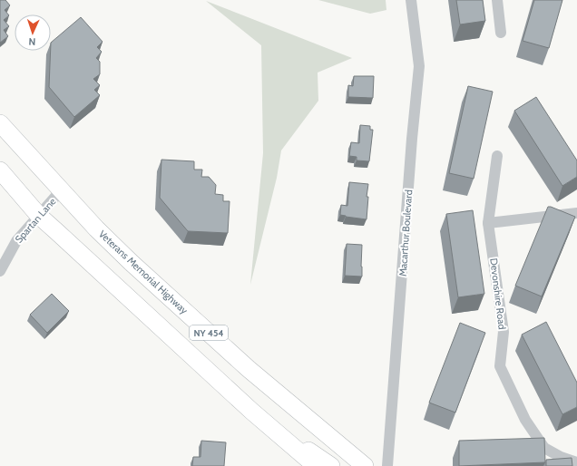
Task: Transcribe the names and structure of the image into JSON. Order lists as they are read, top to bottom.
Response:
{
  "streets": {
    "highway": ["Veterans Memorial Highway", "NY 454"],
    "street": ["Spartan Lane", "Macarthur Boulevard", "Devonshire Road"]
  },
  "crossings": [
    ["Spartan Lane", "Veterans Memorial Highway"],
    ["Spartan Lane", "NY 454"]
  ],
  "north": "bottom"
}
